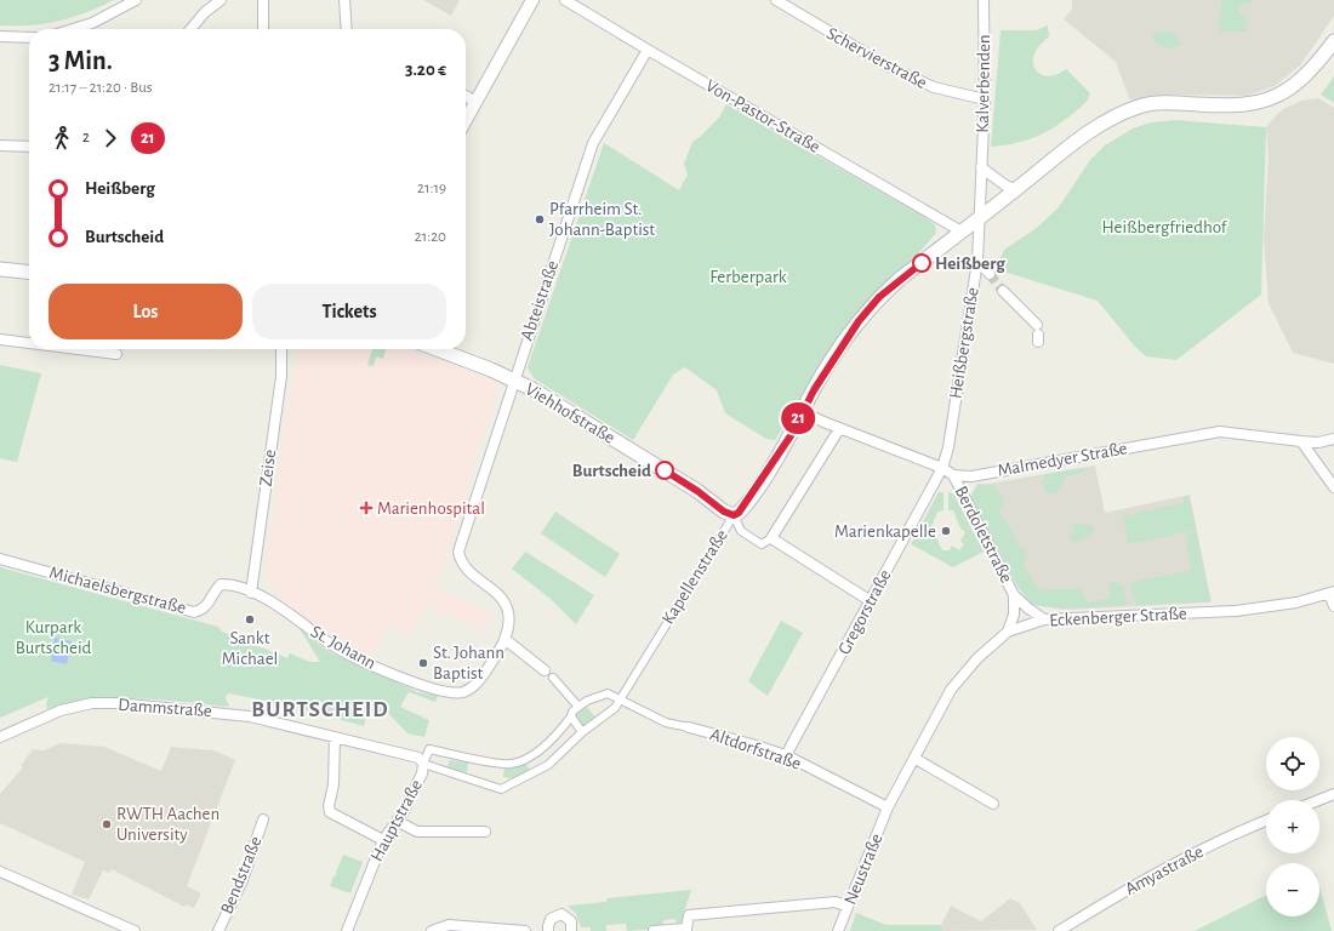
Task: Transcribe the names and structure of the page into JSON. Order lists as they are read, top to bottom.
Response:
{
  "streets": {
    "main road": ["Viehhofstraße", "Kapellenstraße"],
    "street": [
      "Schervierstraße",
      "Kalverbenden",
      "Von-Pastor-Straße",
      "Abteistraße",
      "Heißbergstraße",
      "Malmedyer Straße",
      "Zeise",
      "Berdoletstraße",
      "Michaelsbergstraße",
      "Gregorstraße",
      "Eckenberger Straße",
      "St. Johann",
      "Dammstraße",
      "Altdorfstraße",
      "Hauptstraße",
      "Neustraße",
      "Amyastraße",
      "Bendstraße"
    ]
  },
  "crossings": [
    ["Schervierstraße", "Kalverbenden"],
    ["Kalverbenden", "Heißbergstraße"],
    ["Kalverbenden", "Kapellenstraße"],
    ["Von-Pastor-Straße", "Abteistraße"],
    ["Von-Pastor-Straße", "Kapellenstraße"],
    ["Abteistraße", "Viehhofstraße"],
    ["Abteistraße", "St. Johann"],
    ["Heißbergstraße", "Kapellenstraße"],
    ["Heißbergstraße", "Gregorstraße"],
    ["Viehhofstraße", "Kapellenstraße"],
    ["Malmedyer Straße", "Berdoletstraße"],
    ["Zeise", "Michaelsbergstraße"],
    ["Zeise", "St. Johann"],
    ["Berdoletstraße", "Eckenberger Straße"],
    ["Kapellenstraße", "Dammstraße"],
    ["Kapellenstraße", "Altdorfstraße"],
    ["Kapellenstraße", "Hauptstraße"],
    ["Michaelsbergstraße", "St. Johann"],
    ["Gregorstraße", "Altdorfstraße"],
    ["Eckenberger Straße", "Altdorfstraße"],
    ["Eckenberger Straße", "Neustraße"],
    ["Dammstraße", "Hauptstraße"],
    ["Altdorfstraße", "Neustraße"]
  ],
  "districts": ["BURTSCHEID"],
  "parks": ["Heißbergfriedhof", "Ferberpark", "Kurpark Burtscheid"],
  "places": {
    "other": [
      "Pfarrheim St. Johann-Baptist",
      "Heißberg",
      "Burtscheid",
      "Marienkapelle",
      "Sankt Michael",
      "St. Johann Baptist",
      "RWTH Aachen University"
    ],
    "health": ["Marienhospital"]
  },
  "lines": ["bus line 21"],
  "page": {
    "on_map": "21",
    "heading": ["3 Min.", "21:17 – 21:20 · Bus", "3.20 €"],
    "legs": ["2", "21"],
    "list": [
      {
        "name": "Heißberg",
        "value": "21:19"
      },
      {
        "name": "Burtscheid",
        "value": "21:20"
      }
    ],
    "buttons": ["Los", "Tickets"],
    "map_buttons": ["+", "−"]
  }
}
